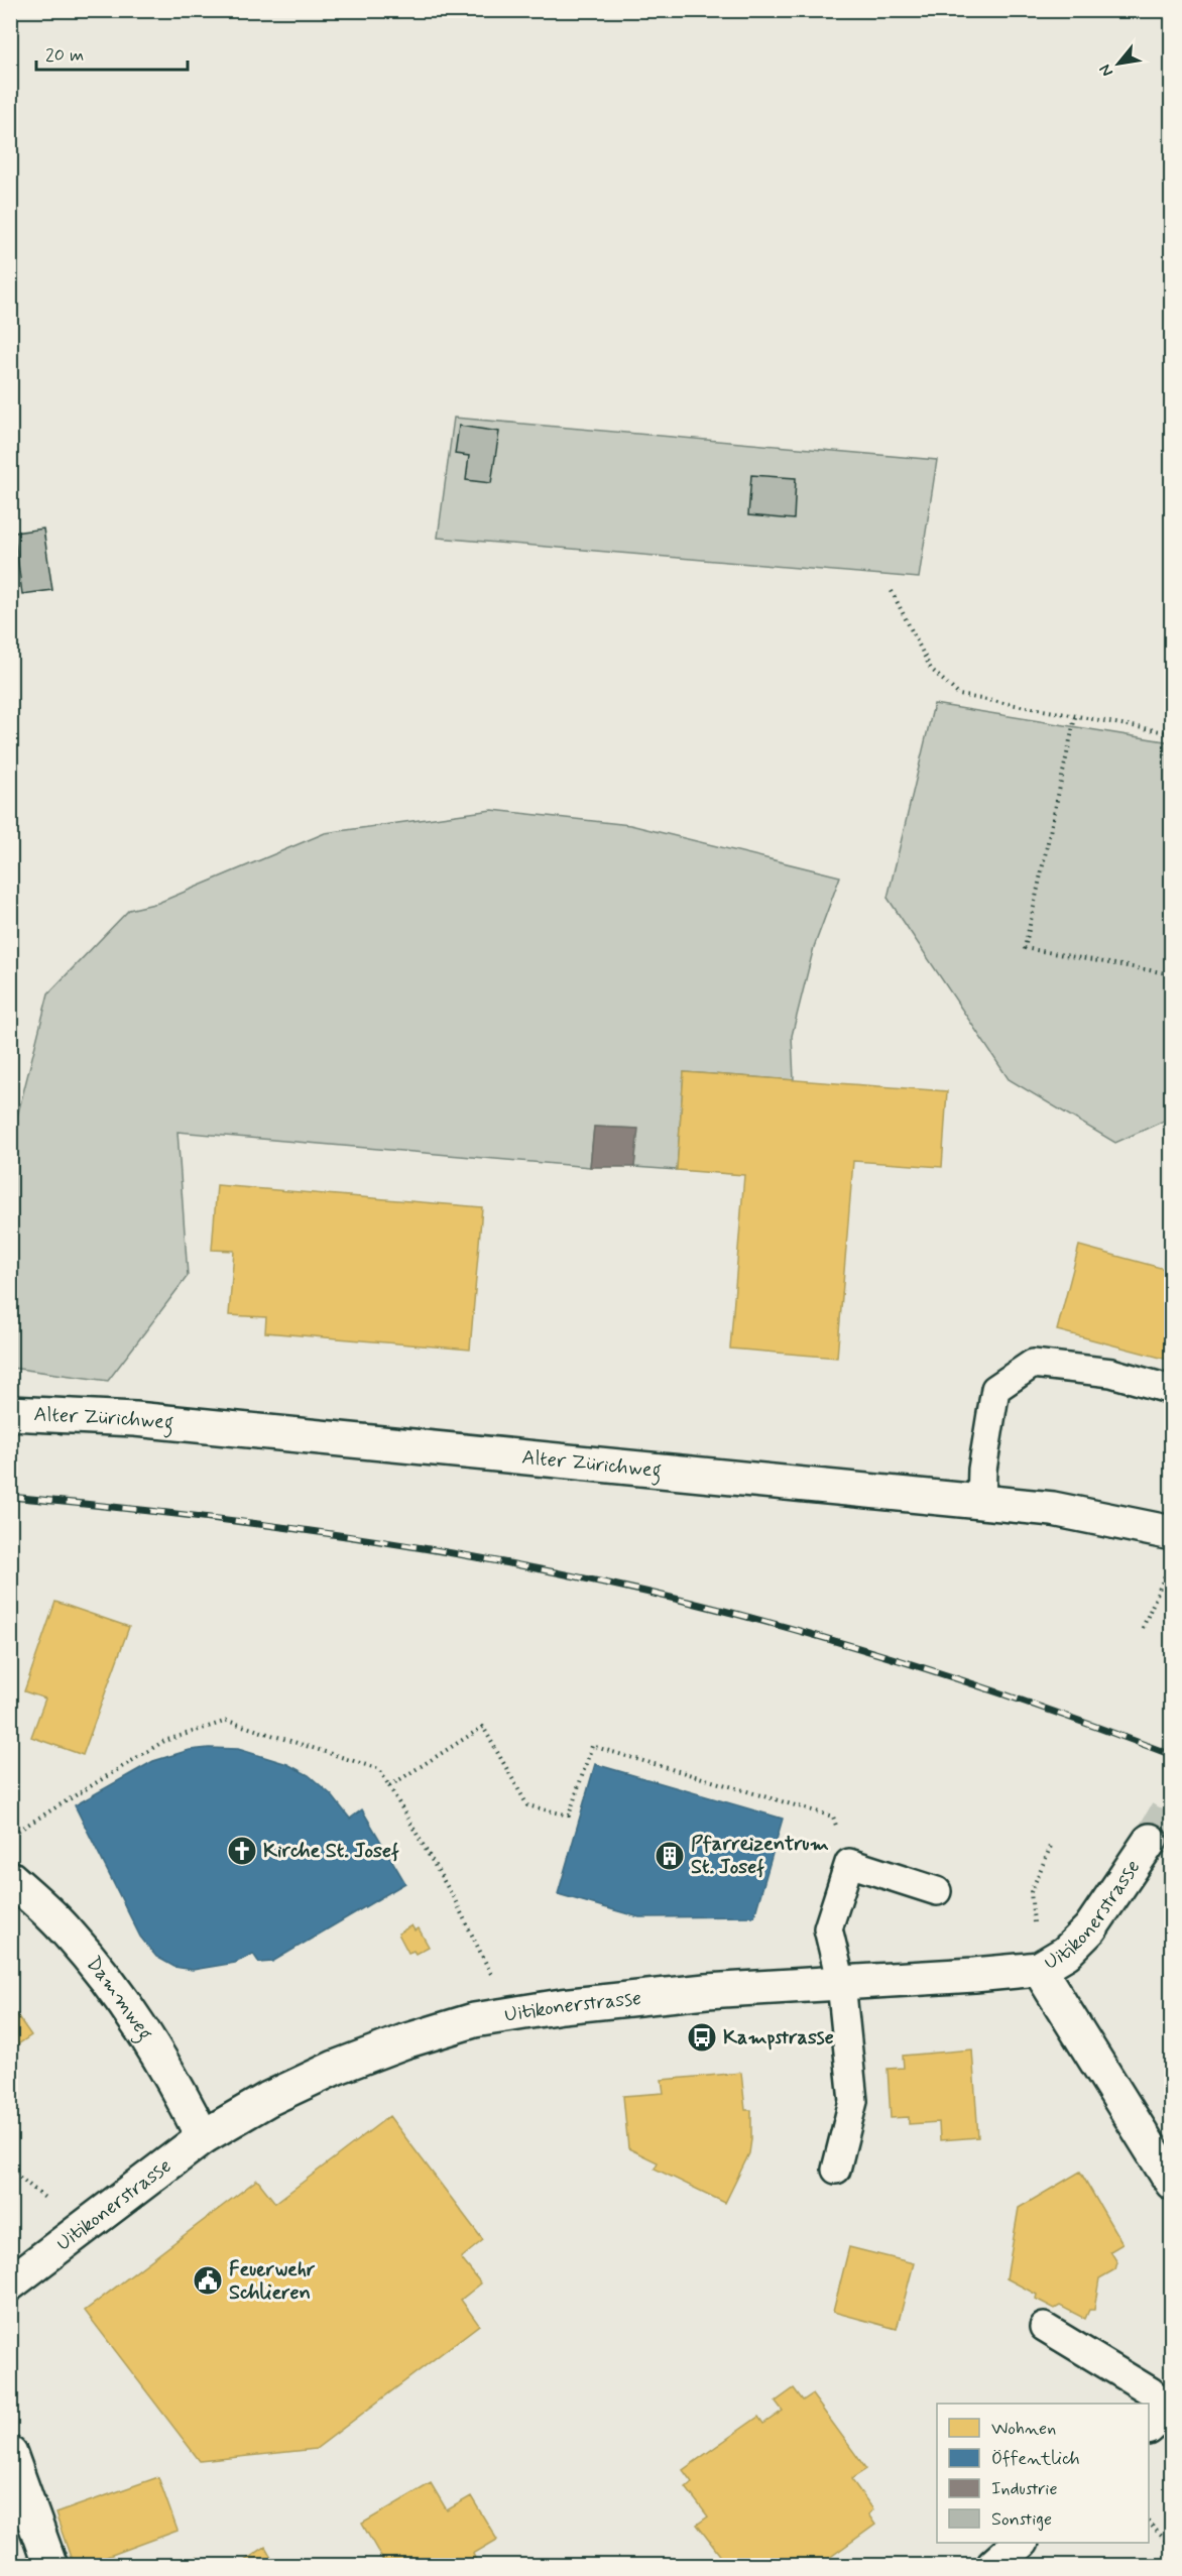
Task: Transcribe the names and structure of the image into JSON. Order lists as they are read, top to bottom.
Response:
{
  "streets": {
    "street": ["Alter Zürichweg", "Uitikonerstrasse", "Dammweg"]
  },
  "crossings": [
    ["Uitikonerstrasse", "Dammweg"]
  ],
  "places": {
    "church": ["Kirche St. Josef"],
    "building": ["Pfarreizentrum St. Josef"],
    "bus stop": ["Kampstrasse"],
    "public building": ["Feuerwehr Schlieren"]
  },
  "legend": [
    "Wohnen",
    "Öffentlich",
    "Industrie",
    "Sonstige"
  ],
  "scale_bar": "20 m",
  "north": "bottom left"
}
